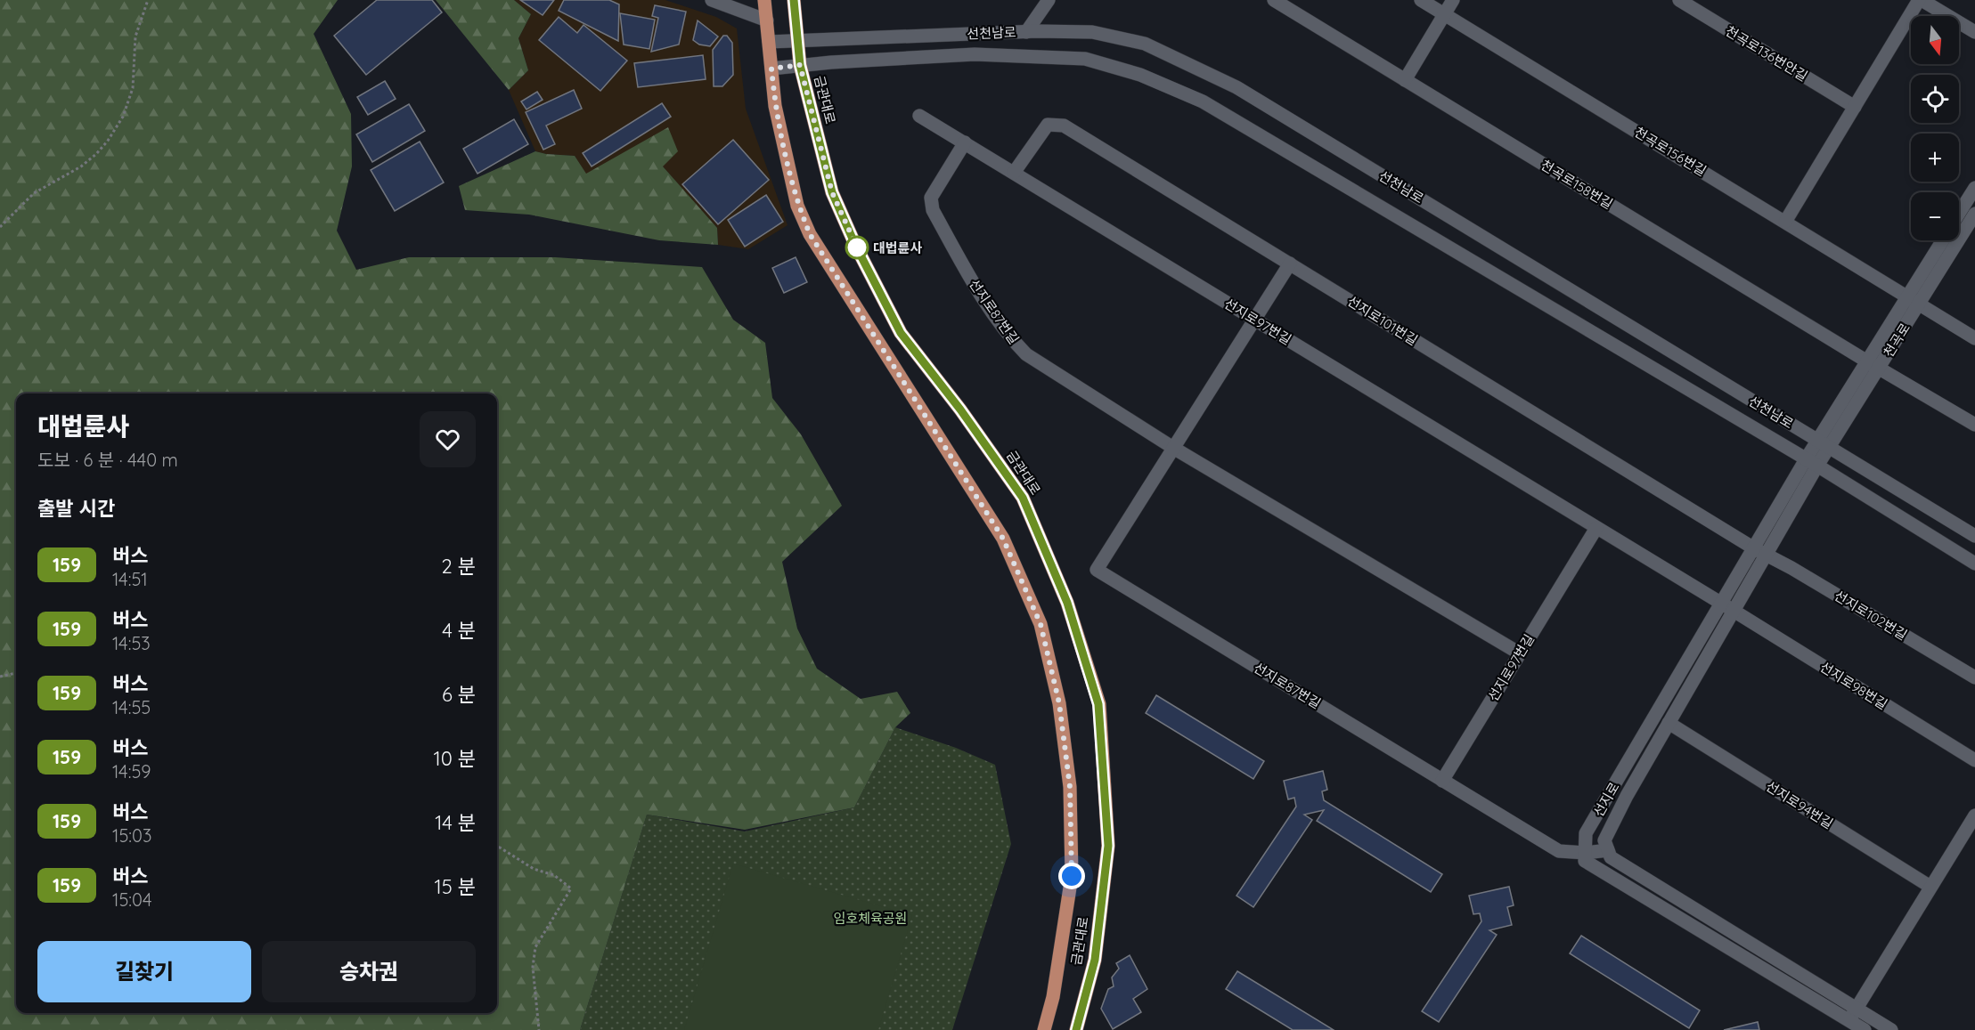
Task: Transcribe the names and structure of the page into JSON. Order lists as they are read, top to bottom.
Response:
{
  "streets": {
    "main road": ["금관대로"],
    "street": [
      "선천남로",
      "천곡로136번안길",
      "천곡로156번길",
      "천곡로158번길",
      "선지로87번길",
      "선지로101번길",
      "선지로97번길",
      "천곡로",
      "선지로102번길",
      "선지로98번길",
      "선지로",
      "선지로94번길"
    ]
  },
  "crossings": [
    ["선천남로", "금관대로"],
    ["선천남로", "천곡로"],
    ["선천남로", "선지로"],
    ["천곡로156번길", "천곡로"],
    ["천곡로158번길", "천곡로"],
    ["선지로87번길", "선지로101번길"],
    ["선지로87번길", "선지로97번길"],
    ["선지로87번길", "선지로"],
    ["선지로101번길", "선지로97번길"],
    ["선지로101번길", "선지로102번길"],
    ["선지로101번길", "선지로"],
    ["선지로97번길", "선지로98번길"],
    ["선지로97번길", "선지로"],
    ["천곡로", "선지로"],
    ["선지로102번길", "선지로"],
    ["선지로98번길", "선지로"],
    ["선지로", "선지로94번길"]
  ],
  "parks": ["임호체육공원"],
  "places": ["대법륜사"],
  "lines": ["bus line 159"],
  "north": "bottom",
  "page": {
    "map_buttons": ["+", "−"],
    "heading": [
      ["대법륜사", "도보 · 6 분 · 440 m"],
      "출발 시간"
    ],
    "list": [
      {
        "mark": "159",
        "name": "버스",
        "note": "14:51",
        "value": "2 분"
      },
      {
        "mark": "159",
        "name": "버스",
        "note": "14:53",
        "value": "4 분"
      },
      {
        "mark": "159",
        "name": "버스",
        "note": "14:55",
        "value": "6 분"
      },
      {
        "mark": "159",
        "name": "버스",
        "note": "14:59",
        "value": "10 분"
      },
      {
        "mark": "159",
        "name": "버스",
        "note": "15:03",
        "value": "14 분"
      },
      {
        "mark": "159",
        "name": "버스",
        "note": "15:04",
        "value": "15 분"
      }
    ],
    "buttons": ["길찾기", "승차권"]
  }
}
